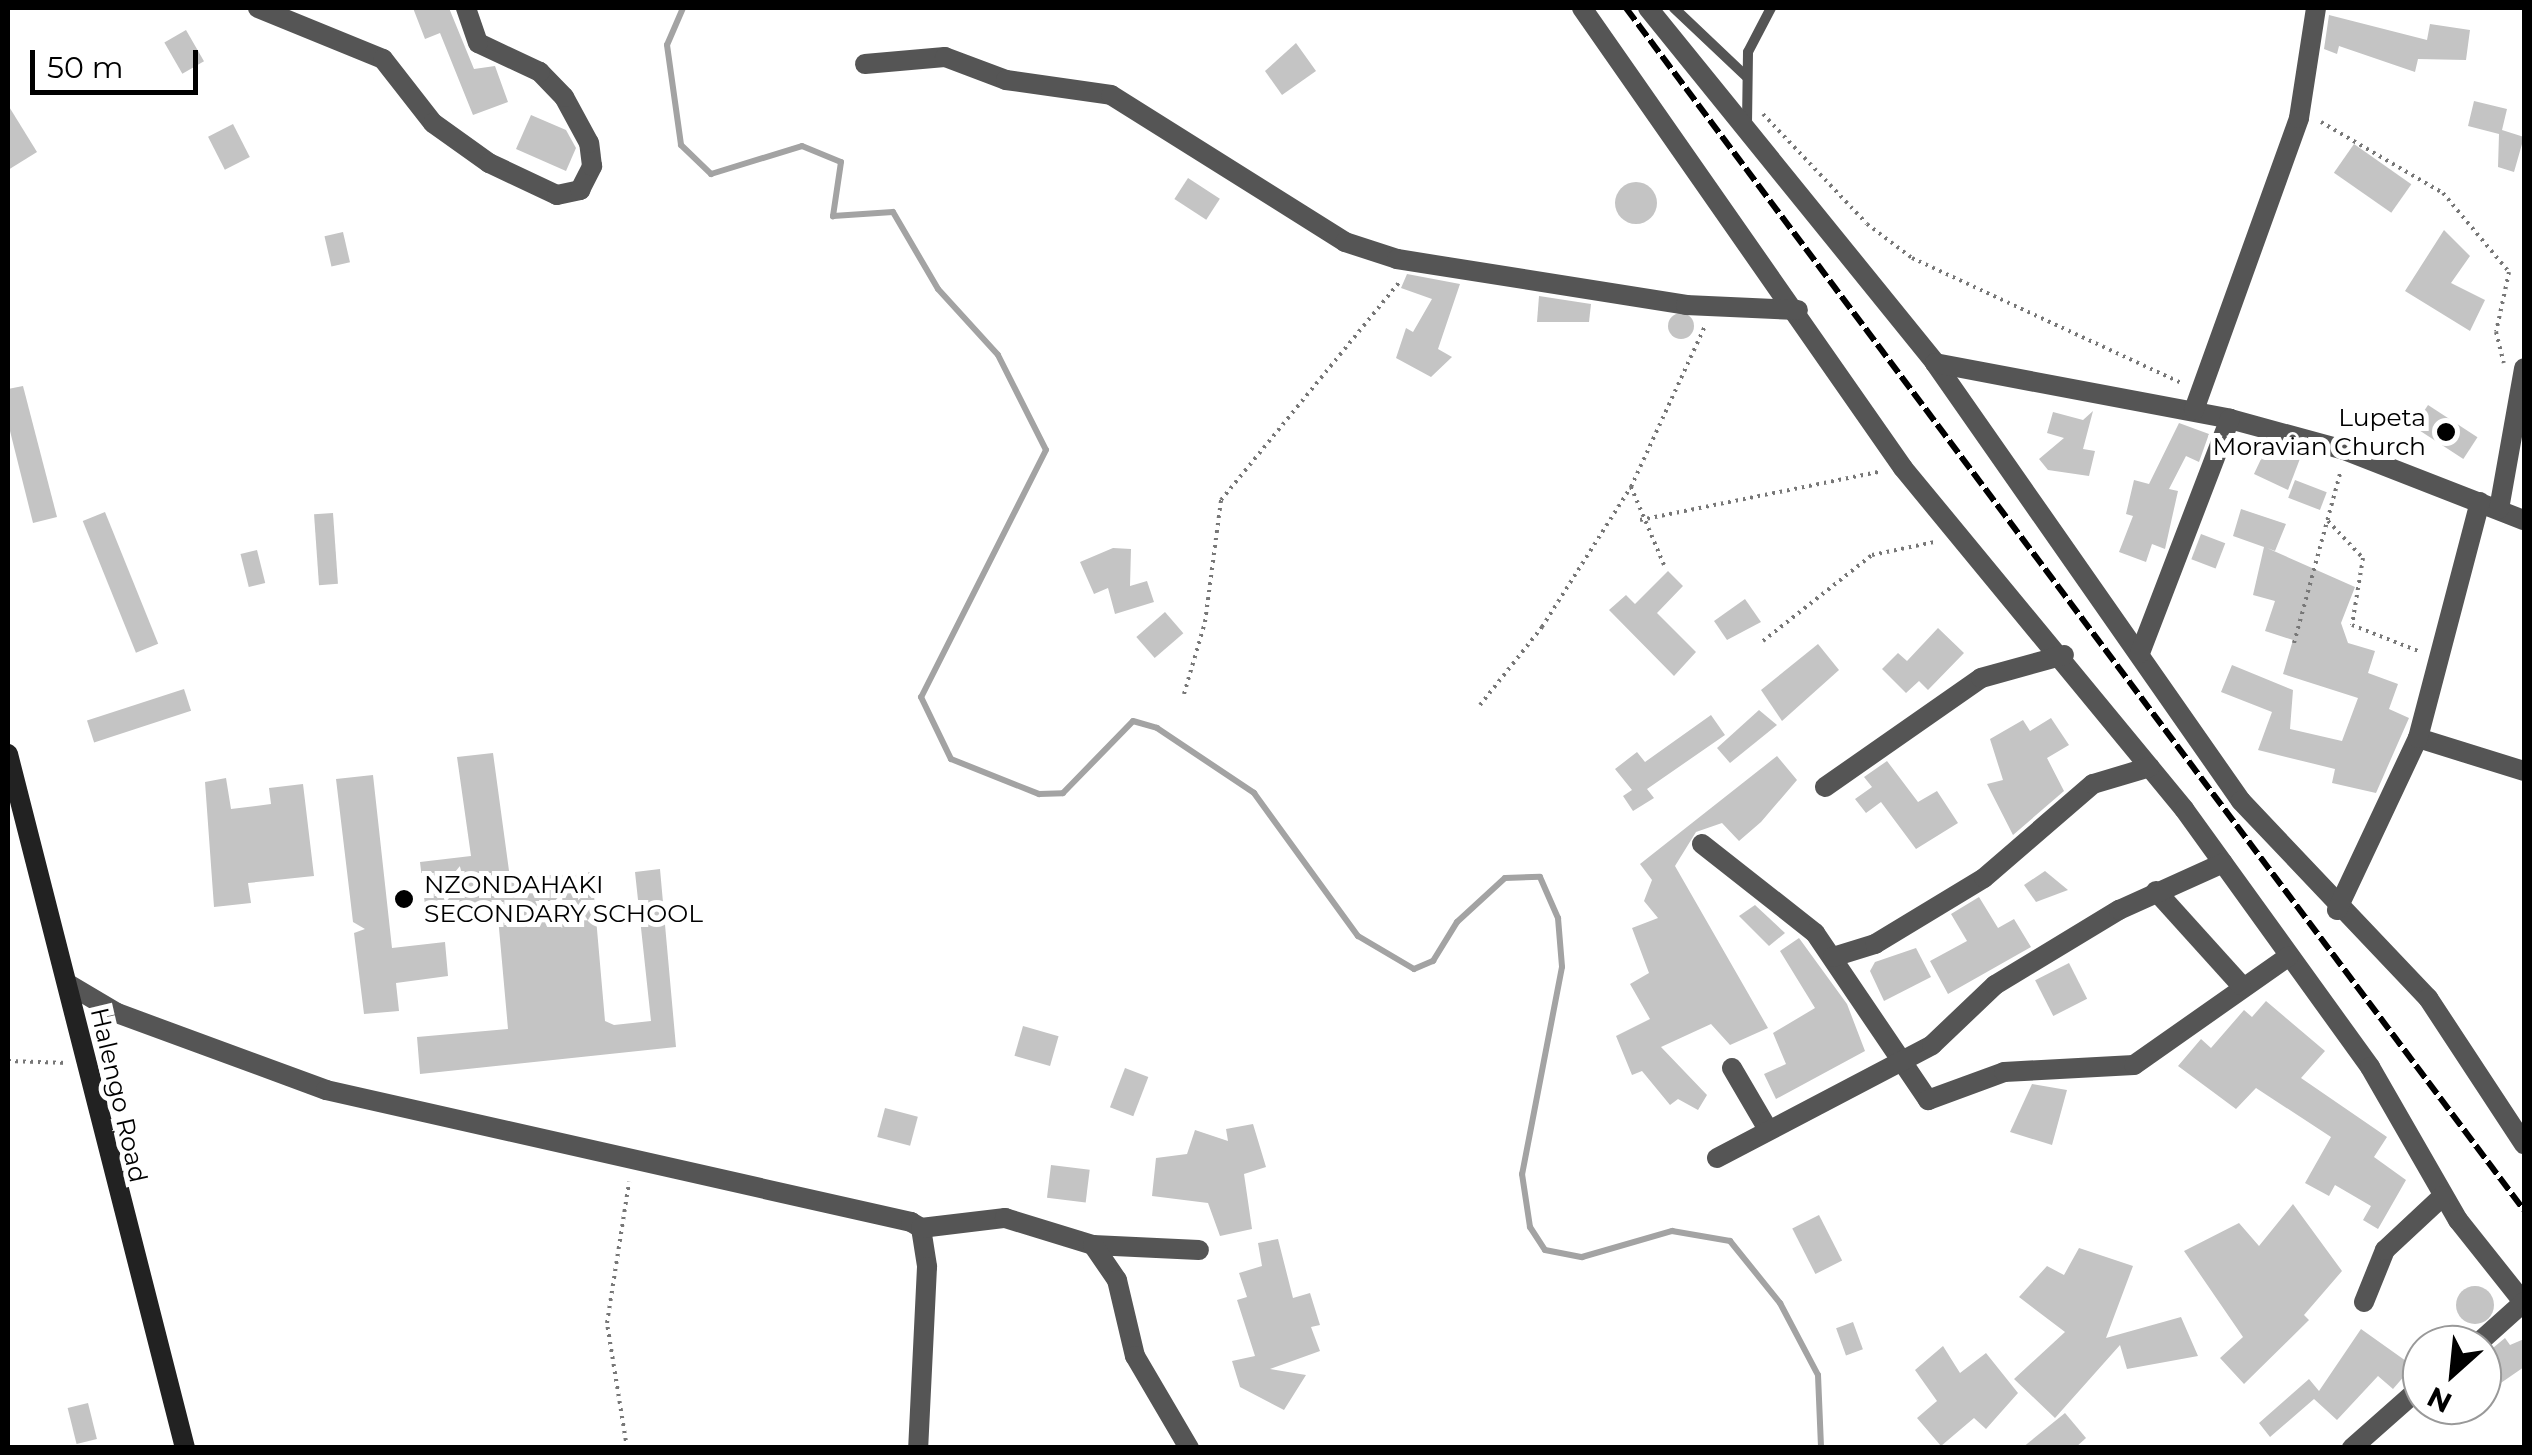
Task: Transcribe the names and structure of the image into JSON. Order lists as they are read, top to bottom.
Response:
{
  "streets": {
    "street": ["Halengo Road"]
  },
  "places": ["Lupeta Moravian Church", "NZONDAHAKI SECONDARY SCHOOL"],
  "scale_bar": "50 m",
  "north": "bottom left"
}
